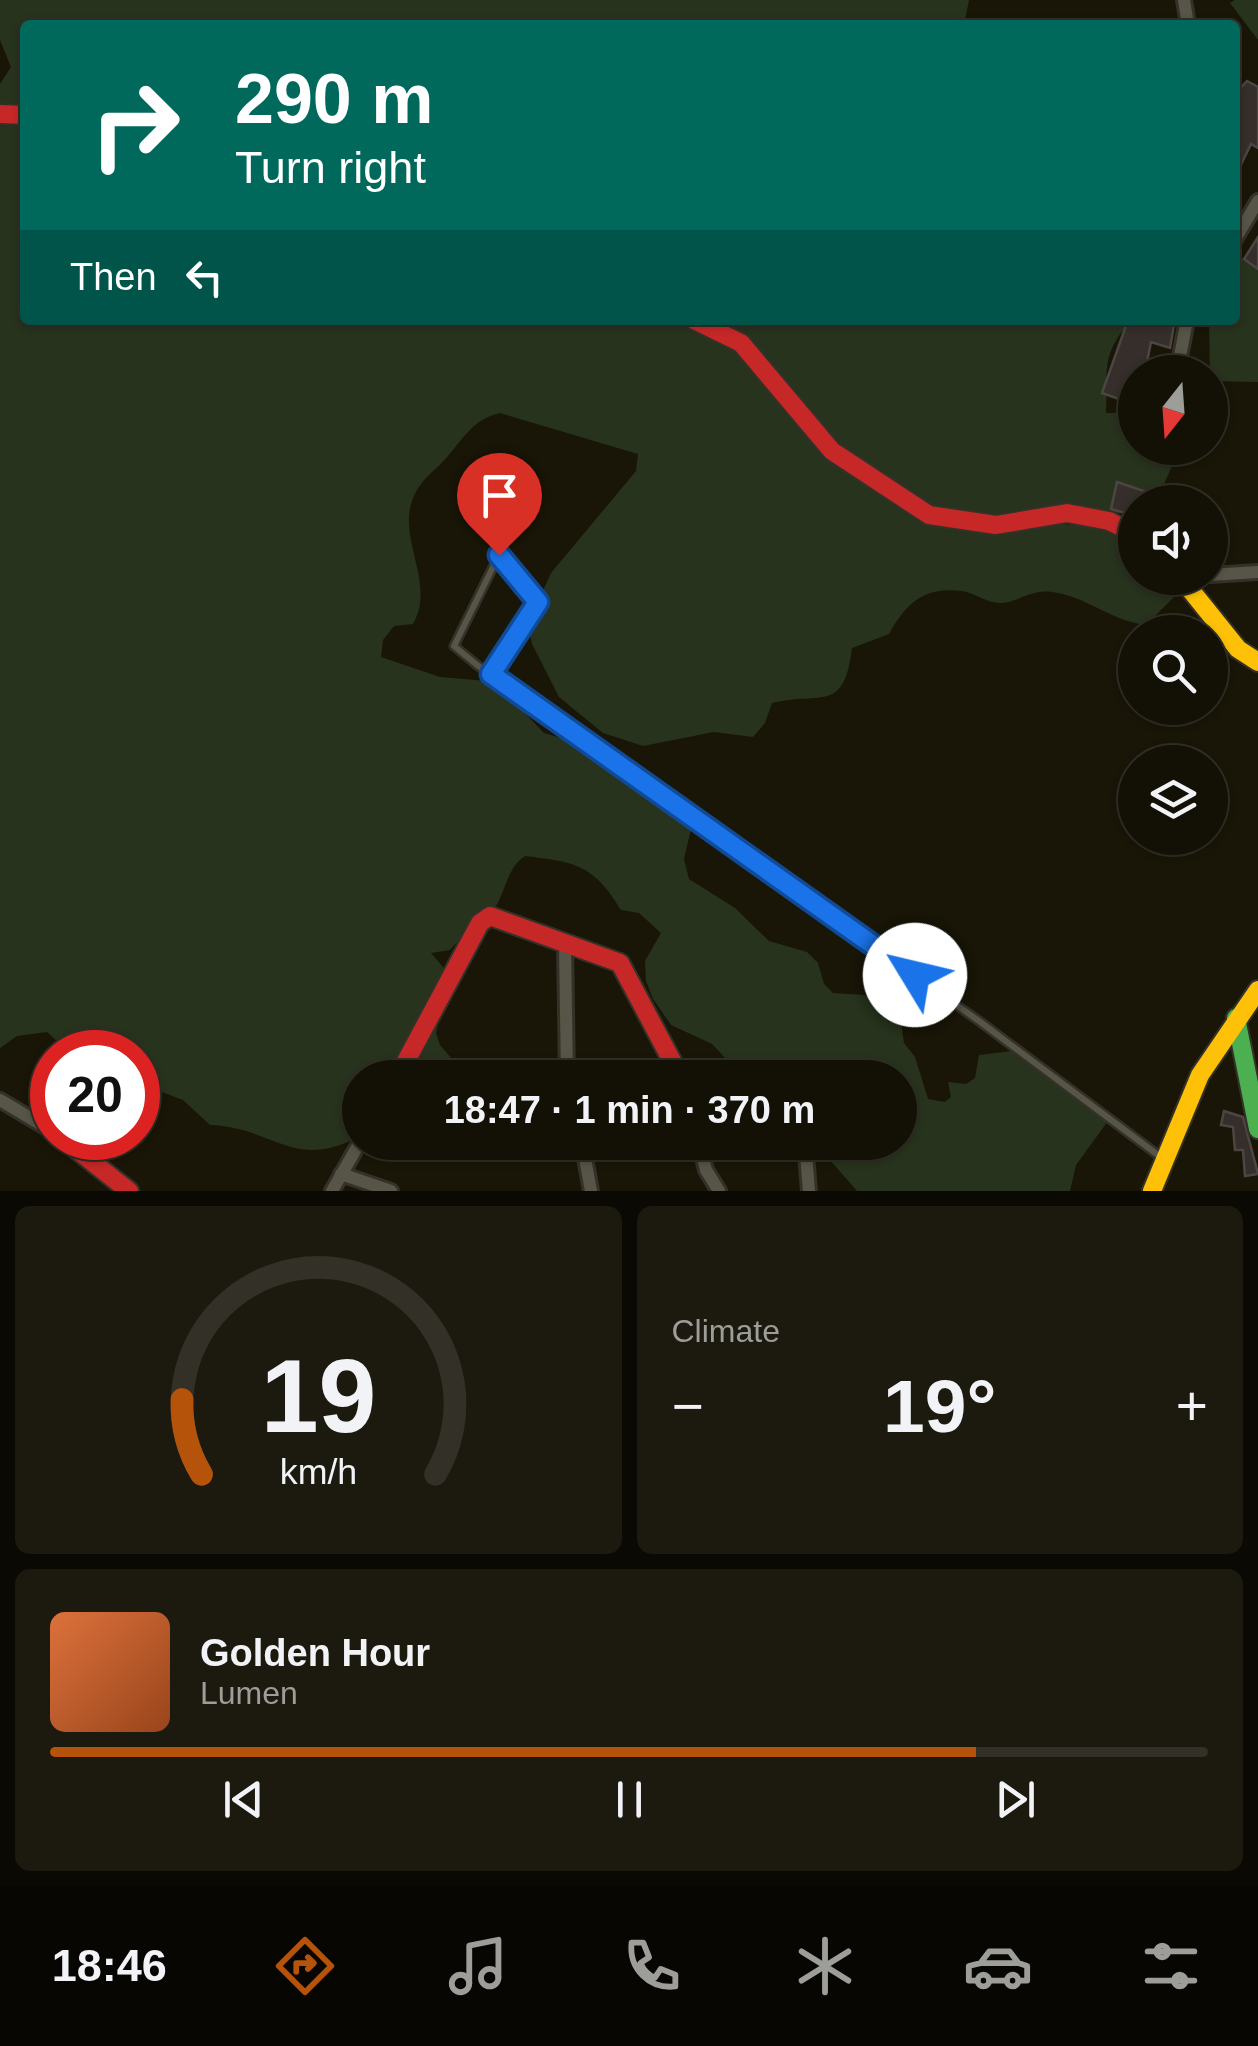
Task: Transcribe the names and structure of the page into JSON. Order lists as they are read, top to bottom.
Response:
{
  "north": "bottom",
  "page": {
    "turn": ["290 m", "Turn right"],
    "then": "Then",
    "limit": "20",
    "trip": "18:47 · 1 min · 370 m",
    "tile": "Climate",
    "heat": ["−", "19°", "+"],
    "song": ["Golden Hour", "Lumen"],
    "tabs": "18:46",
    "gauge": ["19", "km/h"]
  }
}
